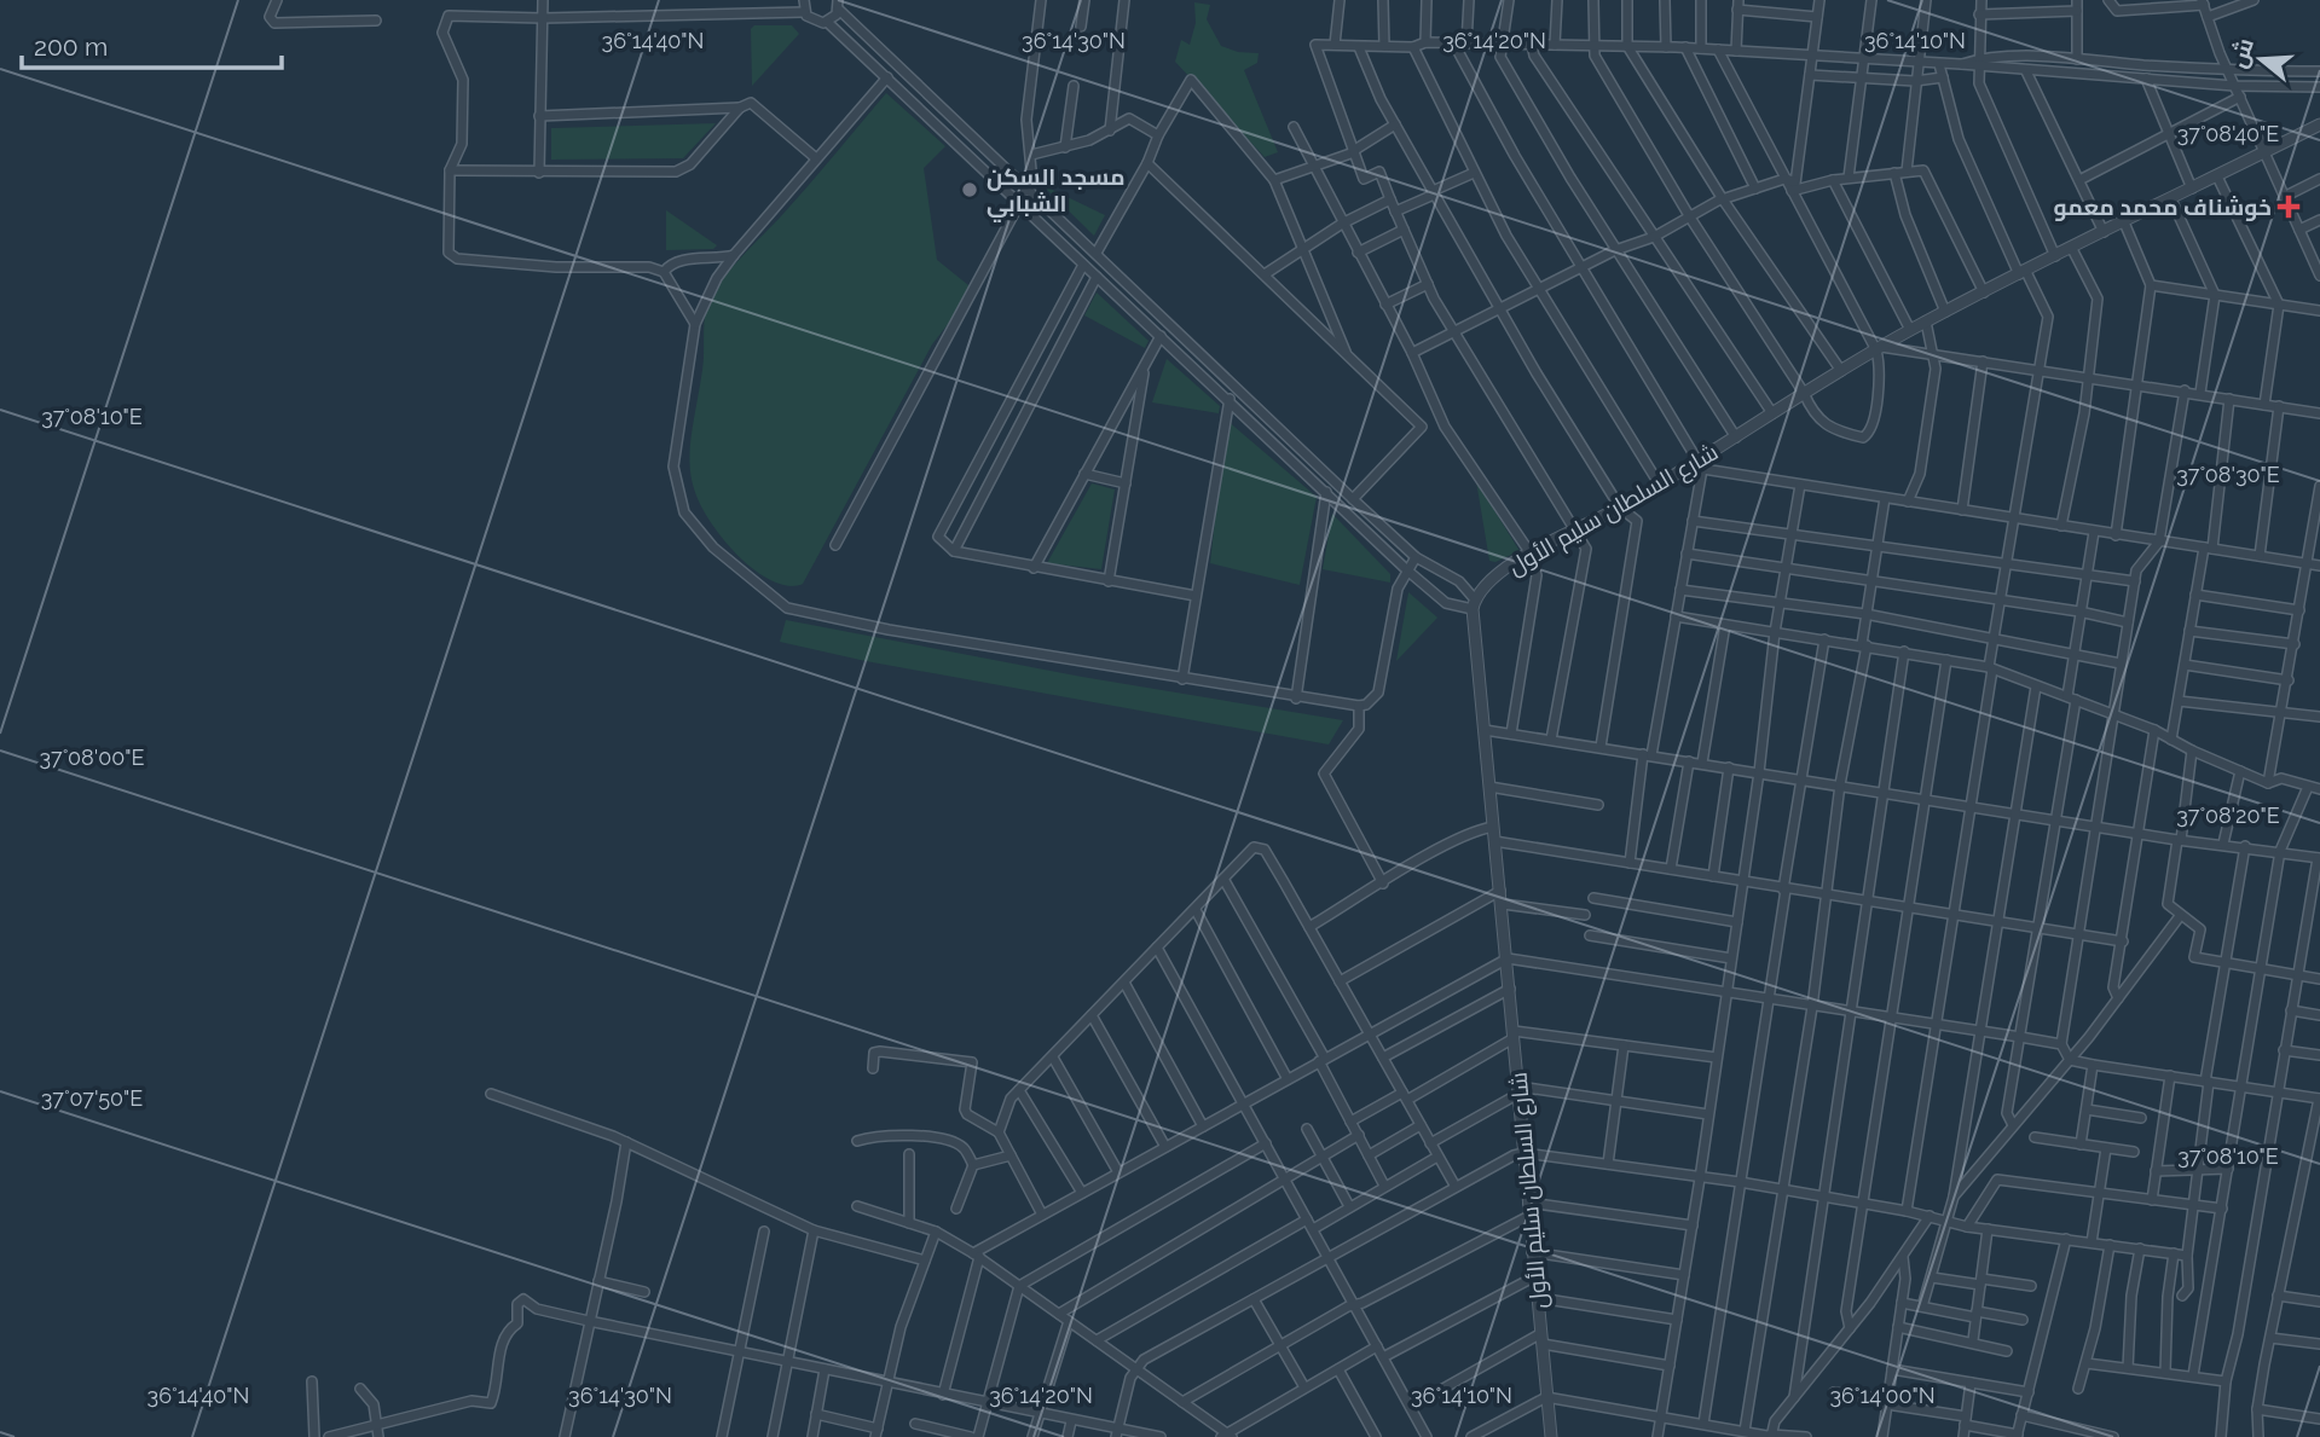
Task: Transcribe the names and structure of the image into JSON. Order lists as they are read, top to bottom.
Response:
{
  "streets": {
    "street": ["شارع السلطان سليم الأول"]
  },
  "places": {
    "other": ["مسجد السكن الشبابي"],
    "health": ["خوشناف محمد معمو"]
  },
  "scale_bar": "200 m",
  "north": "left",
  "coordinates": [
    "36°14'40\"N",
    "36°14'30\"N",
    "36°14'20\"N",
    "36°14'10\"N",
    "37°08'40\"E",
    "37°08'10\"E",
    "37°08'30\"E",
    "37°08'00\"E",
    "37°08'20\"E",
    "37°07'50\"E",
    "36°14'00\"N"
  ]
}
